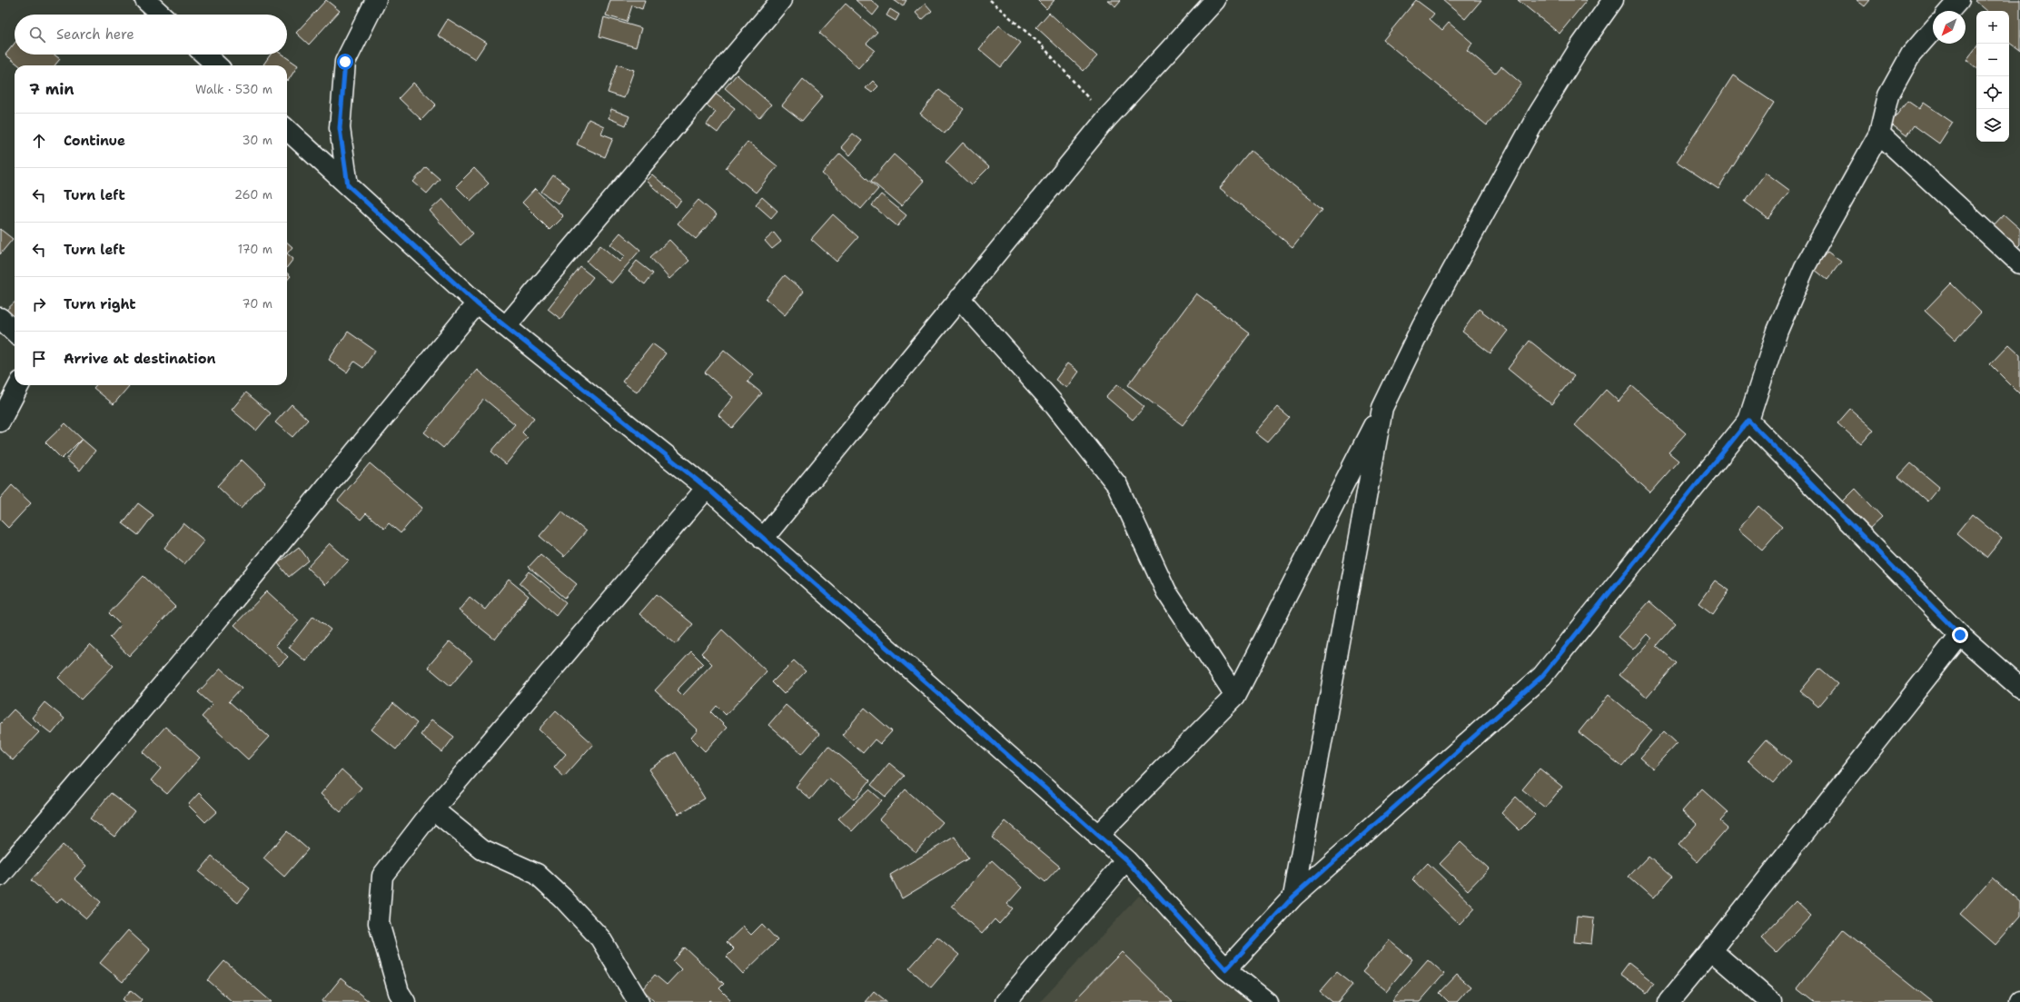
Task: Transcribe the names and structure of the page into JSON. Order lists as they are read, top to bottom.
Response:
{
  "north": "bottom left",
  "page": {
    "map_buttons": ["+", "−"],
    "search": "Search here",
    "heading": ["7 min", "Walk · 530 m"],
    "list": [
      ["Continue", "30 m"],
      ["Turn left", "260 m"],
      ["Turn left", "170 m"],
      ["Turn right", "70 m"],
      "Arrive at destination"
    ]
  }
}
